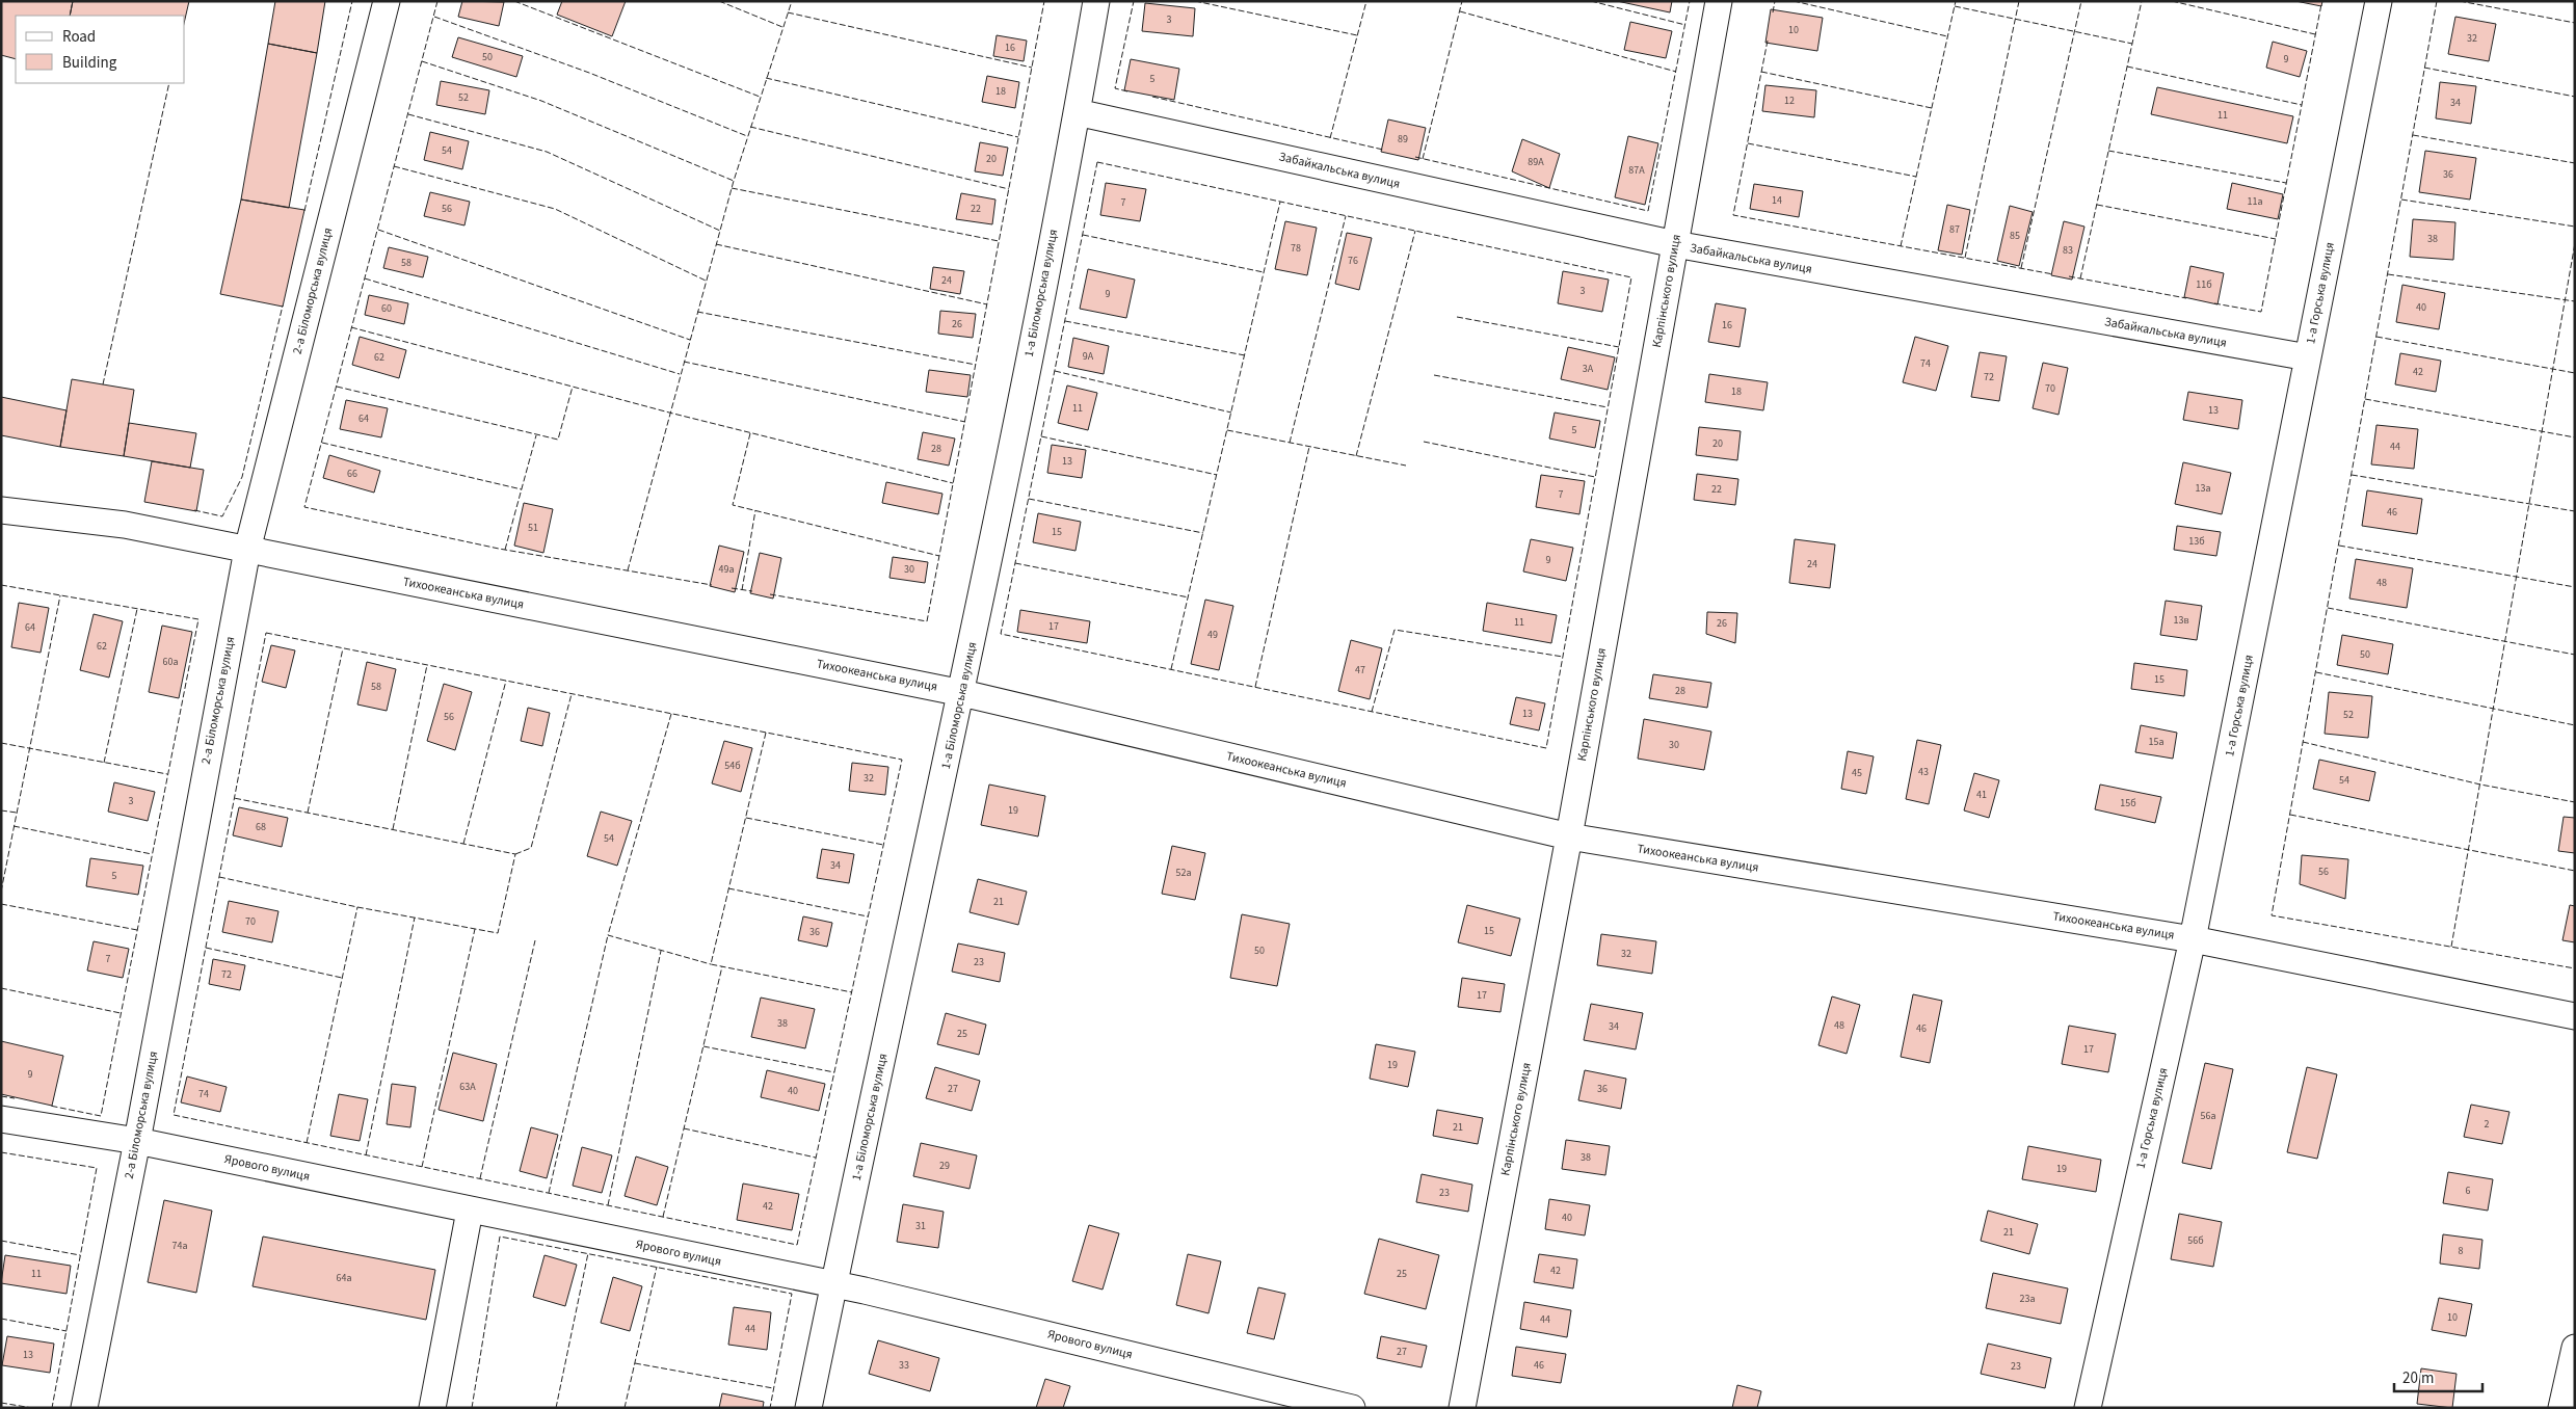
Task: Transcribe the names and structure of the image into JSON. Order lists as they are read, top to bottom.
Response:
{
  "streets": {
    "street": [
      "Забайкальська вулиця",
      "2-а Біломорська вулиця",
      "Карпінського вулиця",
      "1-а Біломорська вулиця",
      "1-а Горська вулиця",
      "Тихоокеанська вулиця",
      "Ярового вулиця"
    ]
  },
  "crossings": [
    ["Забайкальська вулиця", "Карпінського вулиця"],
    ["Забайкальська вулиця", "1-а Біломорська вулиця"],
    ["Забайкальська вулиця", "1-а Горська вулиця"],
    ["2-а Біломорська вулиця", "Тихоокеанська вулиця"],
    ["2-а Біломорська вулиця", "Ярового вулиця"],
    ["Карпінського вулиця", "Тихоокеанська вулиця"],
    ["1-а Біломорська вулиця", "Тихоокеанська вулиця"],
    ["1-а Біломорська вулиця", "Ярового вулиця"],
    ["1-а Горська вулиця", "Тихоокеанська вулиця"]
  ],
  "house_numbers": [
    "3",
    "10",
    "32",
    "16",
    "50",
    "9",
    "5",
    "18",
    "52",
    "12",
    "34",
    "11",
    "89",
    "54",
    "20",
    "89А",
    "87А",
    "36",
    "14",
    "11а",
    "7",
    "56",
    "22",
    "87",
    "85",
    "38",
    "78",
    "83",
    "76",
    "58",
    "24",
    "11б",
    "3",
    "9",
    "40",
    "60",
    "26",
    "16",
    "9А",
    "62",
    "74",
    "3А",
    "42",
    "72",
    "70",
    "18",
    "11",
    "13",
    "64",
    "5",
    "20",
    "44",
    "28",
    "13",
    "66",
    "13а",
    "22",
    "7",
    "46",
    "51",
    "15",
    "13б",
    "9",
    "24",
    "49а",
    "30",
    "48",
    "13в",
    "11",
    "26",
    "17",
    "64",
    "49",
    "62",
    "50",
    "60а",
    "47",
    "15",
    "58",
    "28",
    "13",
    "52",
    "56",
    "15а",
    "30",
    "54б",
    "43",
    "45",
    "32",
    "54",
    "41",
    "3",
    "15б",
    "19",
    "68",
    "54",
    "34",
    "56",
    "52а",
    "5",
    "21",
    "70",
    "15",
    "36",
    "50",
    "32",
    "7",
    "23",
    "72",
    "17",
    "38",
    "48",
    "34",
    "46",
    "25",
    "17",
    "19",
    "9",
    "63А",
    "27",
    "36",
    "40",
    "74",
    "56а",
    "2",
    "21",
    "38",
    "29",
    "19",
    "6",
    "23",
    "42",
    "40",
    "31",
    "21",
    "56б",
    "74а",
    "8",
    "42",
    "11",
    "25",
    "64а",
    "23а",
    "10",
    "44",
    "44",
    "27",
    "13",
    "33",
    "46",
    "23"
  ],
  "legend": ["Road", "Building"],
  "scale_bar": "20 m"
}
